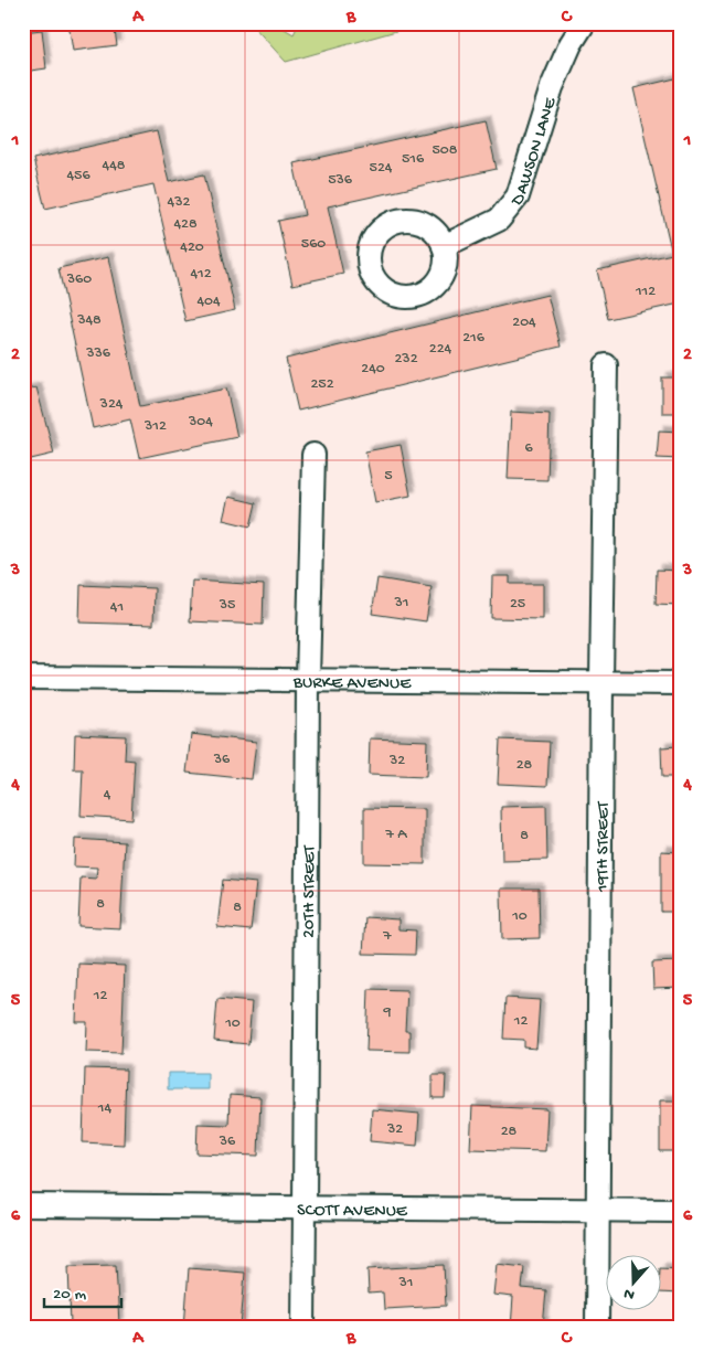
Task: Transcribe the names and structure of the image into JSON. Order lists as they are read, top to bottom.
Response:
{
  "streets": {
    "street": [
      "DAWSON LANE",
      "BURKE AVENUE",
      "19TH STREET",
      "20TH STREET",
      "SCOTT AVENUE"
    ]
  },
  "crossings": [
    ["BURKE AVENUE", "19TH STREET"],
    ["BURKE AVENUE", "20TH STREET"],
    ["19TH STREET", "SCOTT AVENUE"],
    ["20TH STREET", "SCOTT AVENUE"]
  ],
  "house_numbers": [
    "508",
    "516",
    "448",
    "524",
    "456",
    "536",
    "432",
    "428",
    "560",
    "420",
    "412",
    "360",
    "112",
    "404",
    "348",
    "204",
    "216",
    "224",
    "336",
    "232",
    "240",
    "252",
    "324",
    "304",
    "312",
    "6",
    "5",
    "31",
    "25",
    "35",
    "41",
    "36",
    "32",
    "28",
    "4",
    "7 A",
    "8",
    "8",
    "8",
    "10",
    "7",
    "12",
    "9",
    "12",
    "10",
    "14",
    "32",
    "28",
    "36",
    "31"
  ],
  "scale_bar": "20 m",
  "north": "bottom",
  "grid": {
    "columns": ["A", "B", "C"],
    "rows": [
      "1",
      "2",
      "3",
      "4",
      "5",
      "6"
    ]
  }
}
